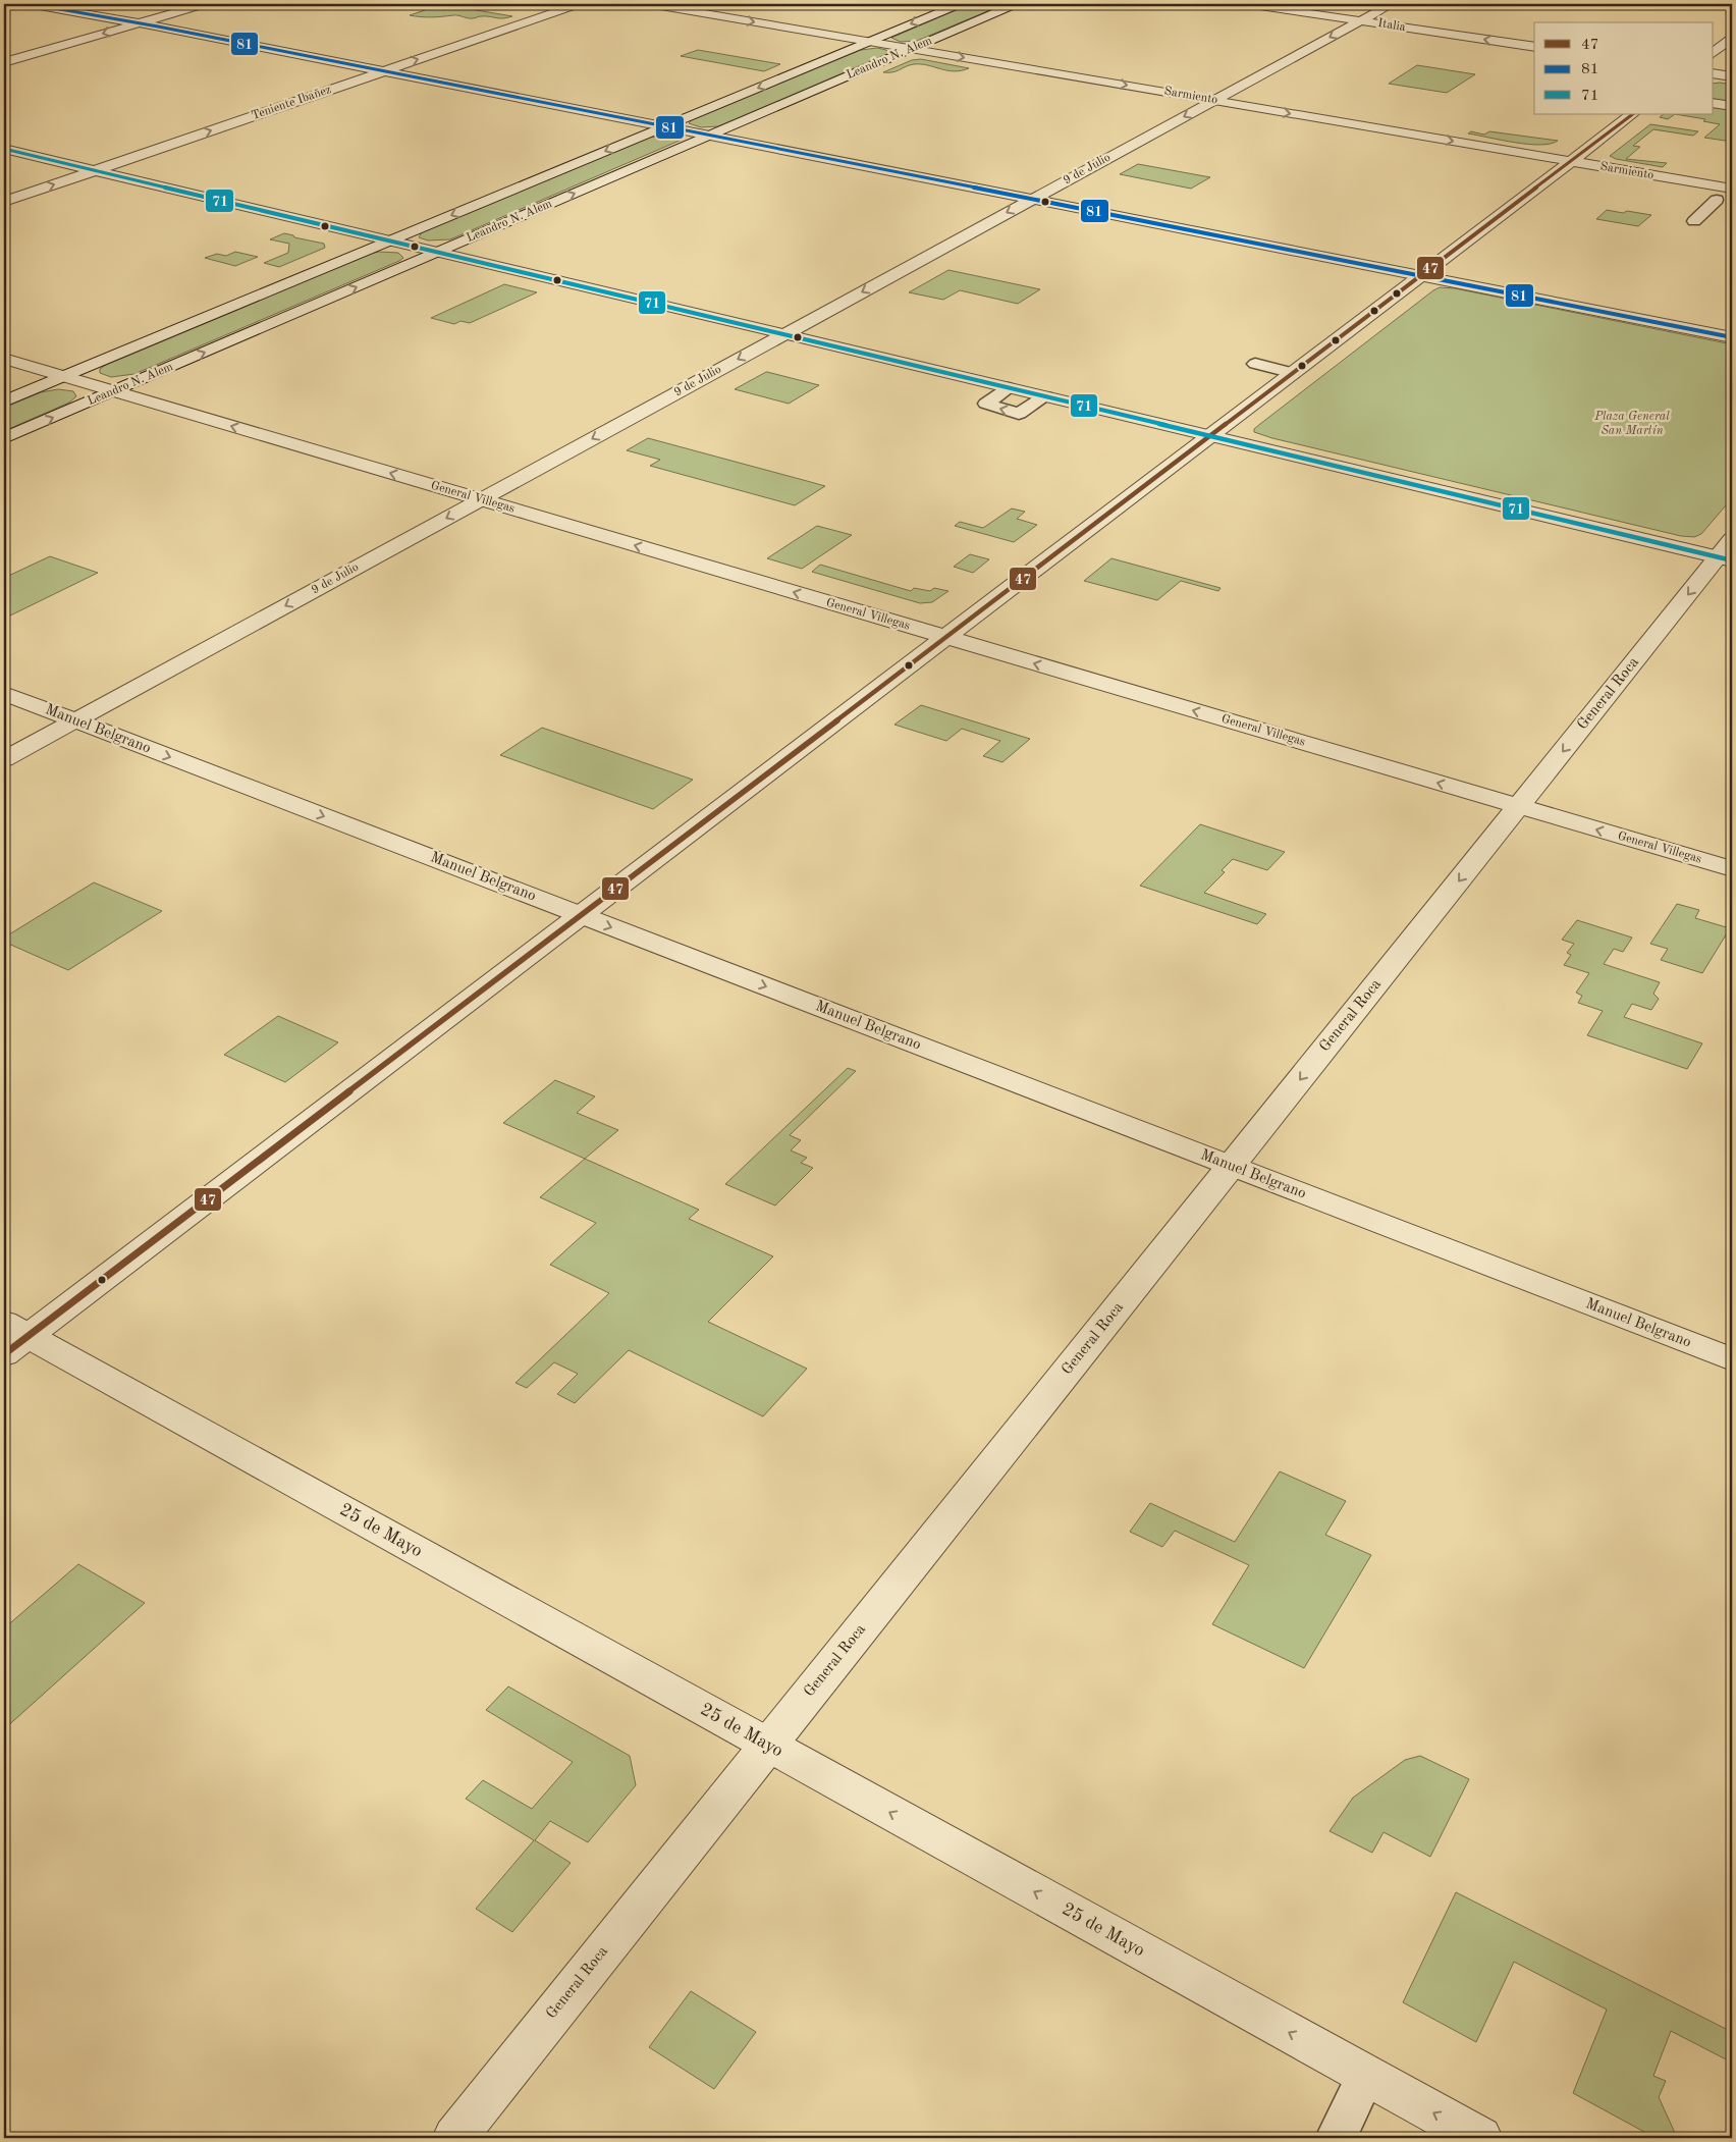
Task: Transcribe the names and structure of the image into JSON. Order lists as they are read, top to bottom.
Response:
{
  "streets": {
    "street": [
      "Italia",
      "Leandro N. Alem",
      "Sarmiento",
      "Teniente Ibañez",
      "9 de Julio",
      "General Villegas",
      "General Roca",
      "Manuel Belgrano",
      "25 de Mayo"
    ]
  },
  "crossings": [
    ["Italia", "9 de Julio"],
    ["Leandro N. Alem", "Sarmiento"],
    ["Leandro N. Alem", "General Villegas"],
    ["Sarmiento", "9 de Julio"],
    ["9 de Julio", "General Villegas"],
    ["9 de Julio", "Manuel Belgrano"],
    ["General Villegas", "General Roca"],
    ["General Roca", "Manuel Belgrano"],
    ["General Roca", "25 de Mayo"]
  ],
  "one_way": [
    "9 de Julio",
    "General Roca",
    "Manuel Belgrano",
    "25 de Mayo"
  ],
  "parks": ["Plaza General San Martín"],
  "lines": ["transit line 81", "transit line 47", "transit line 71"],
  "legend": ["47", "81", "71"]
}
